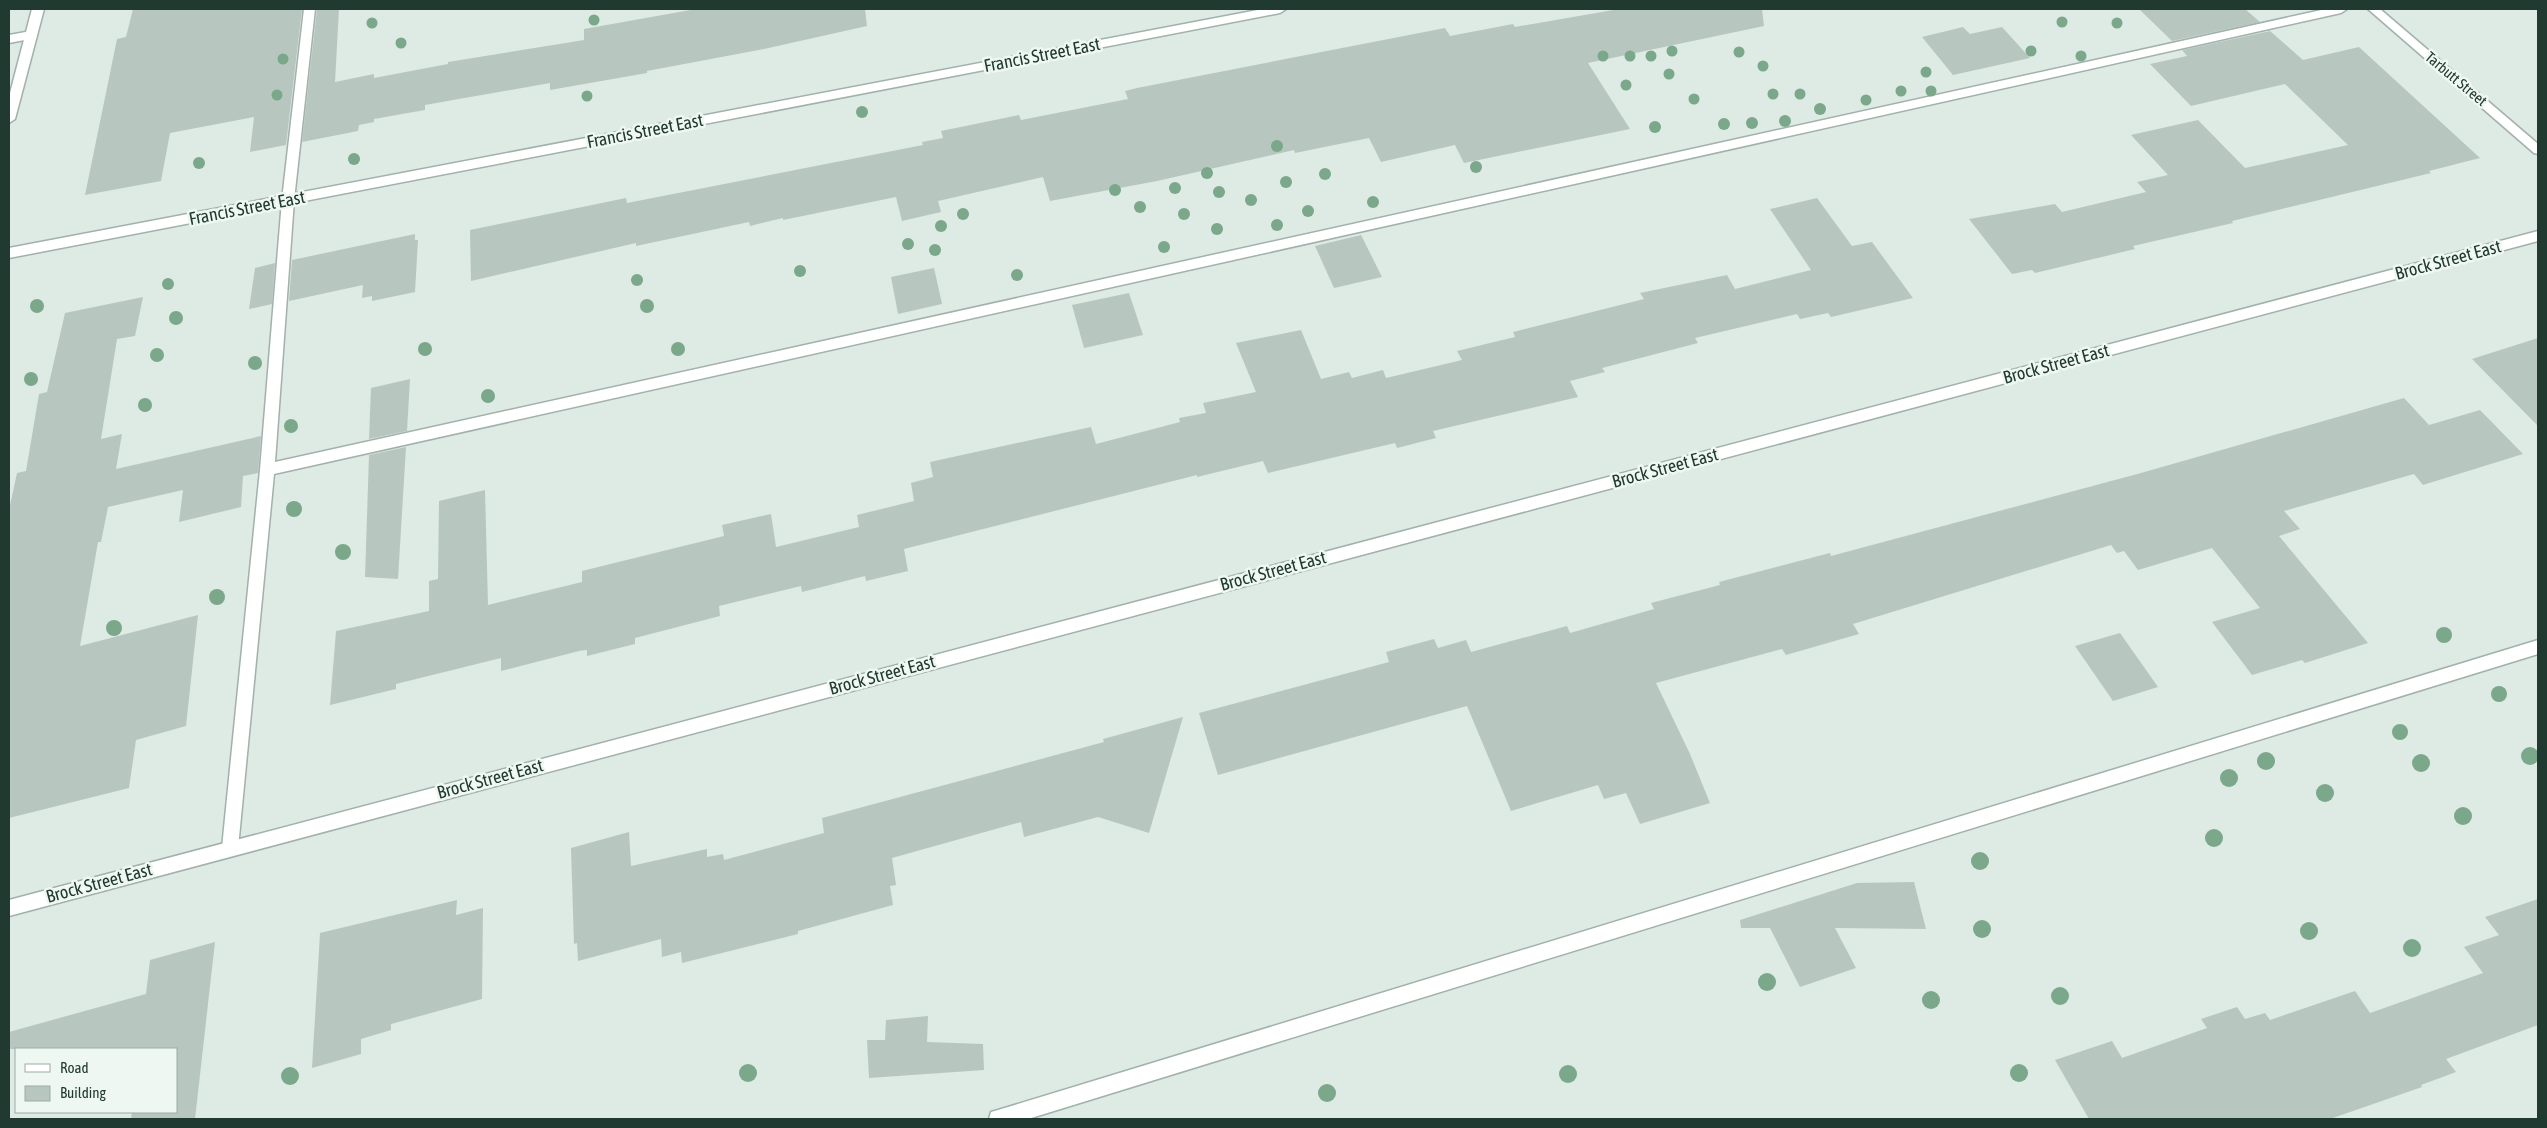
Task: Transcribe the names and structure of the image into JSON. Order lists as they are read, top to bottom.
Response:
{
  "streets": {
    "street": ["Francis Street East", "Tarbutt Street", "Brock Street East"]
  },
  "legend": ["Road", "Building"]
}
